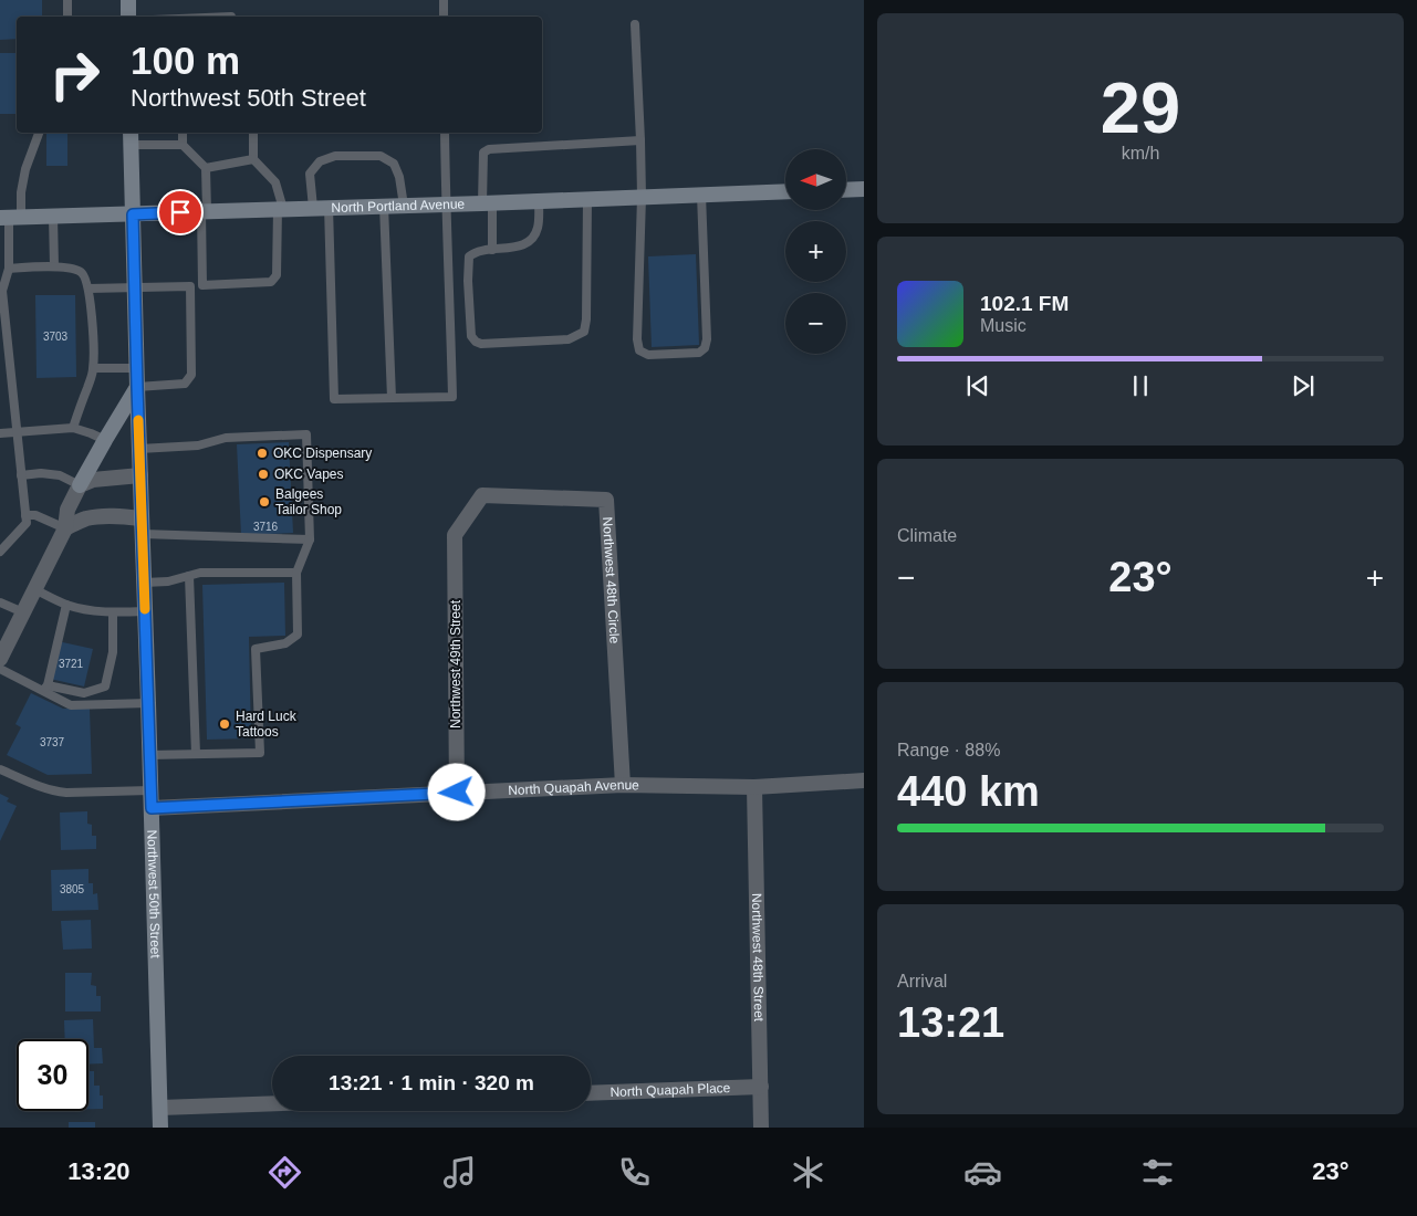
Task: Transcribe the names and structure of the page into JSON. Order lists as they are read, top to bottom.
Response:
{
  "streets": {
    "main road": ["North Portland Avenue", "Northwest 50th Street"],
    "street": [
      "Northwest 48th Circle",
      "Northwest 49th Street",
      "North Quapah Avenue",
      "Northwest 48th Street",
      "North Quapah Place"
    ]
  },
  "crossings": [
    ["North Portland Avenue", "Northwest 50th Street"],
    ["Northwest 48th Circle", "Northwest 49th Street"],
    ["Northwest 48th Circle", "North Quapah Avenue"],
    ["Northwest 49th Street", "North Quapah Avenue"],
    ["North Quapah Avenue", "Northwest 50th Street"],
    ["North Quapah Avenue", "Northwest 48th Street"],
    ["Northwest 48th Street", "North Quapah Place"]
  ],
  "places": [
    "OKC Dispensary",
    "OKC Vapes",
    "Balgees Tailor Shop",
    "Hard Luck Tattoos"
  ],
  "house_numbers": [
    "3703",
    "3716",
    "3721",
    "3737",
    "3805"
  ],
  "north": "left",
  "page": {
    "tile": [
      ["29", "km/h"],
      "Climate",
      ["Range · 88%", "440 km"],
      ["Arrival", "13:21"]
    ],
    "turn": ["100 m", "Northwest 50th Street"],
    "map_buttons": ["+", "−"],
    "song": ["102.1 FM", "Music"],
    "heat": ["−", "23°", "+"],
    "limit": "30",
    "trip": "13:21 · 1 min · 320 m",
    "tabs": ["13:20", "23°"]
  }
}
